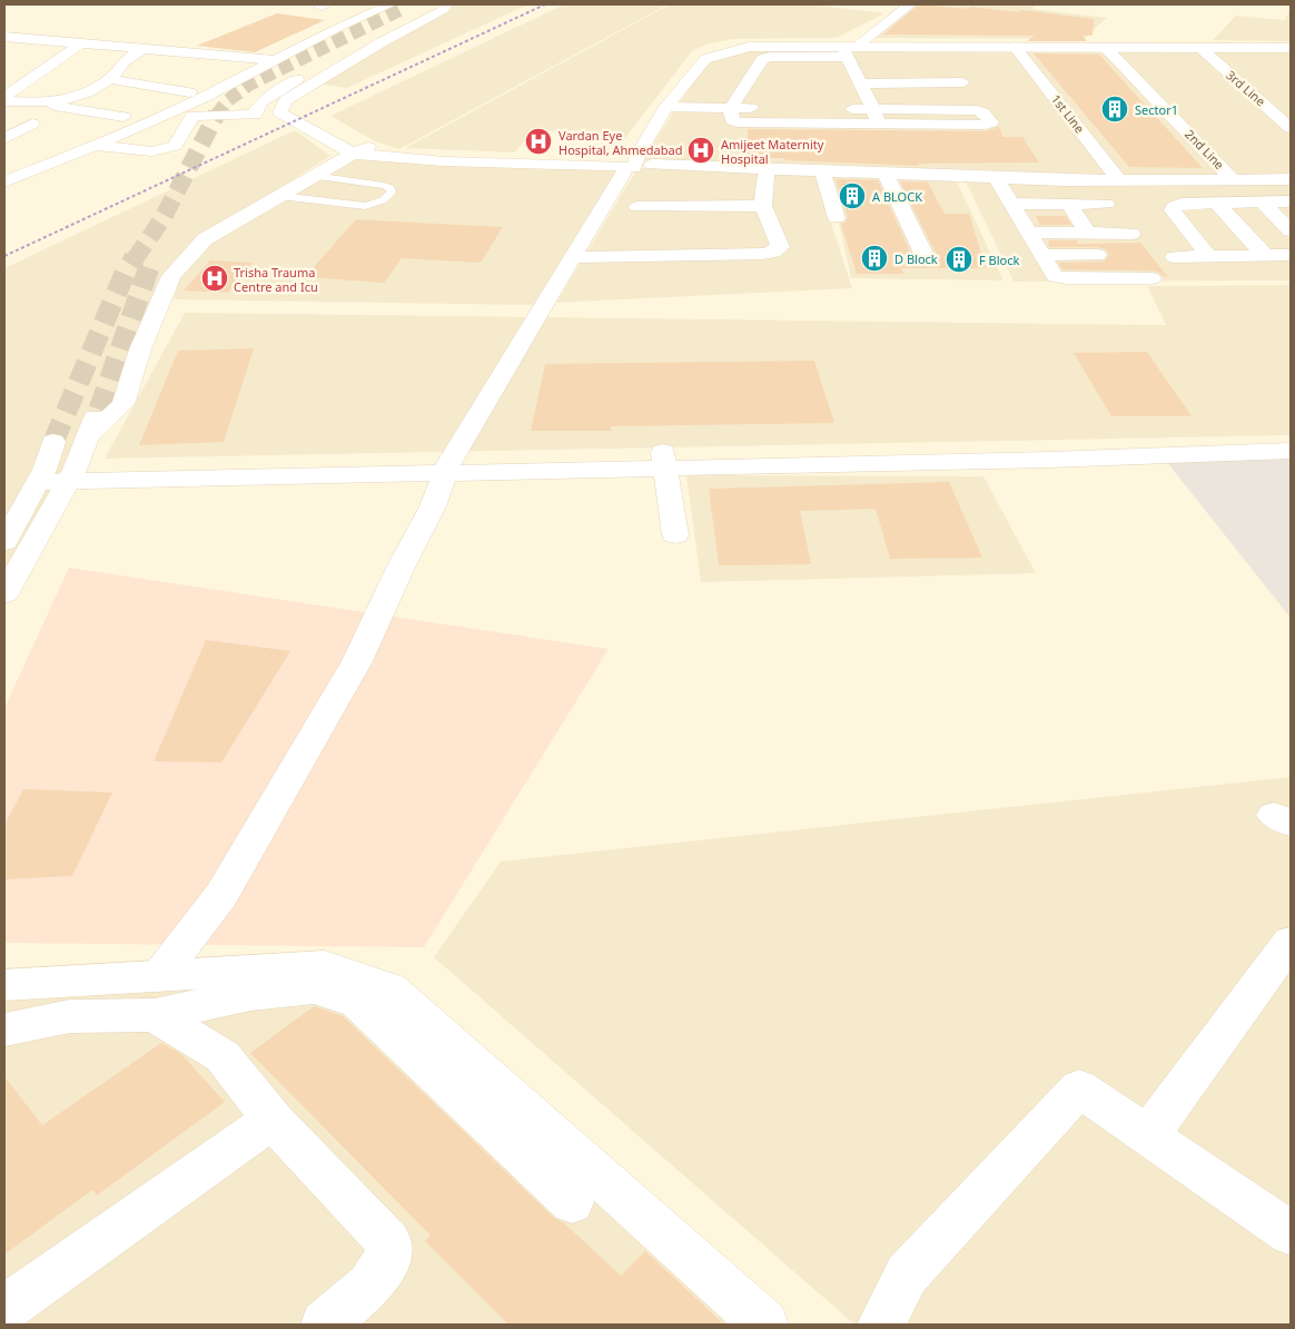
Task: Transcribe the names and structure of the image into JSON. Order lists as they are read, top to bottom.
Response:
{
  "streets": {
    "street": ["3rd Line", "1st Line", "2nd Line"]
  },
  "places": {
    "building": [
      "Sector1",
      "A BLOCK",
      "D Block",
      "F Block"
    ],
    "hospital": ["Vardan Eye Hospital, Ahmedabad", "Amijeet Maternity Hospital", "Trisha Trauma Centre and Icu"]
  }
}
